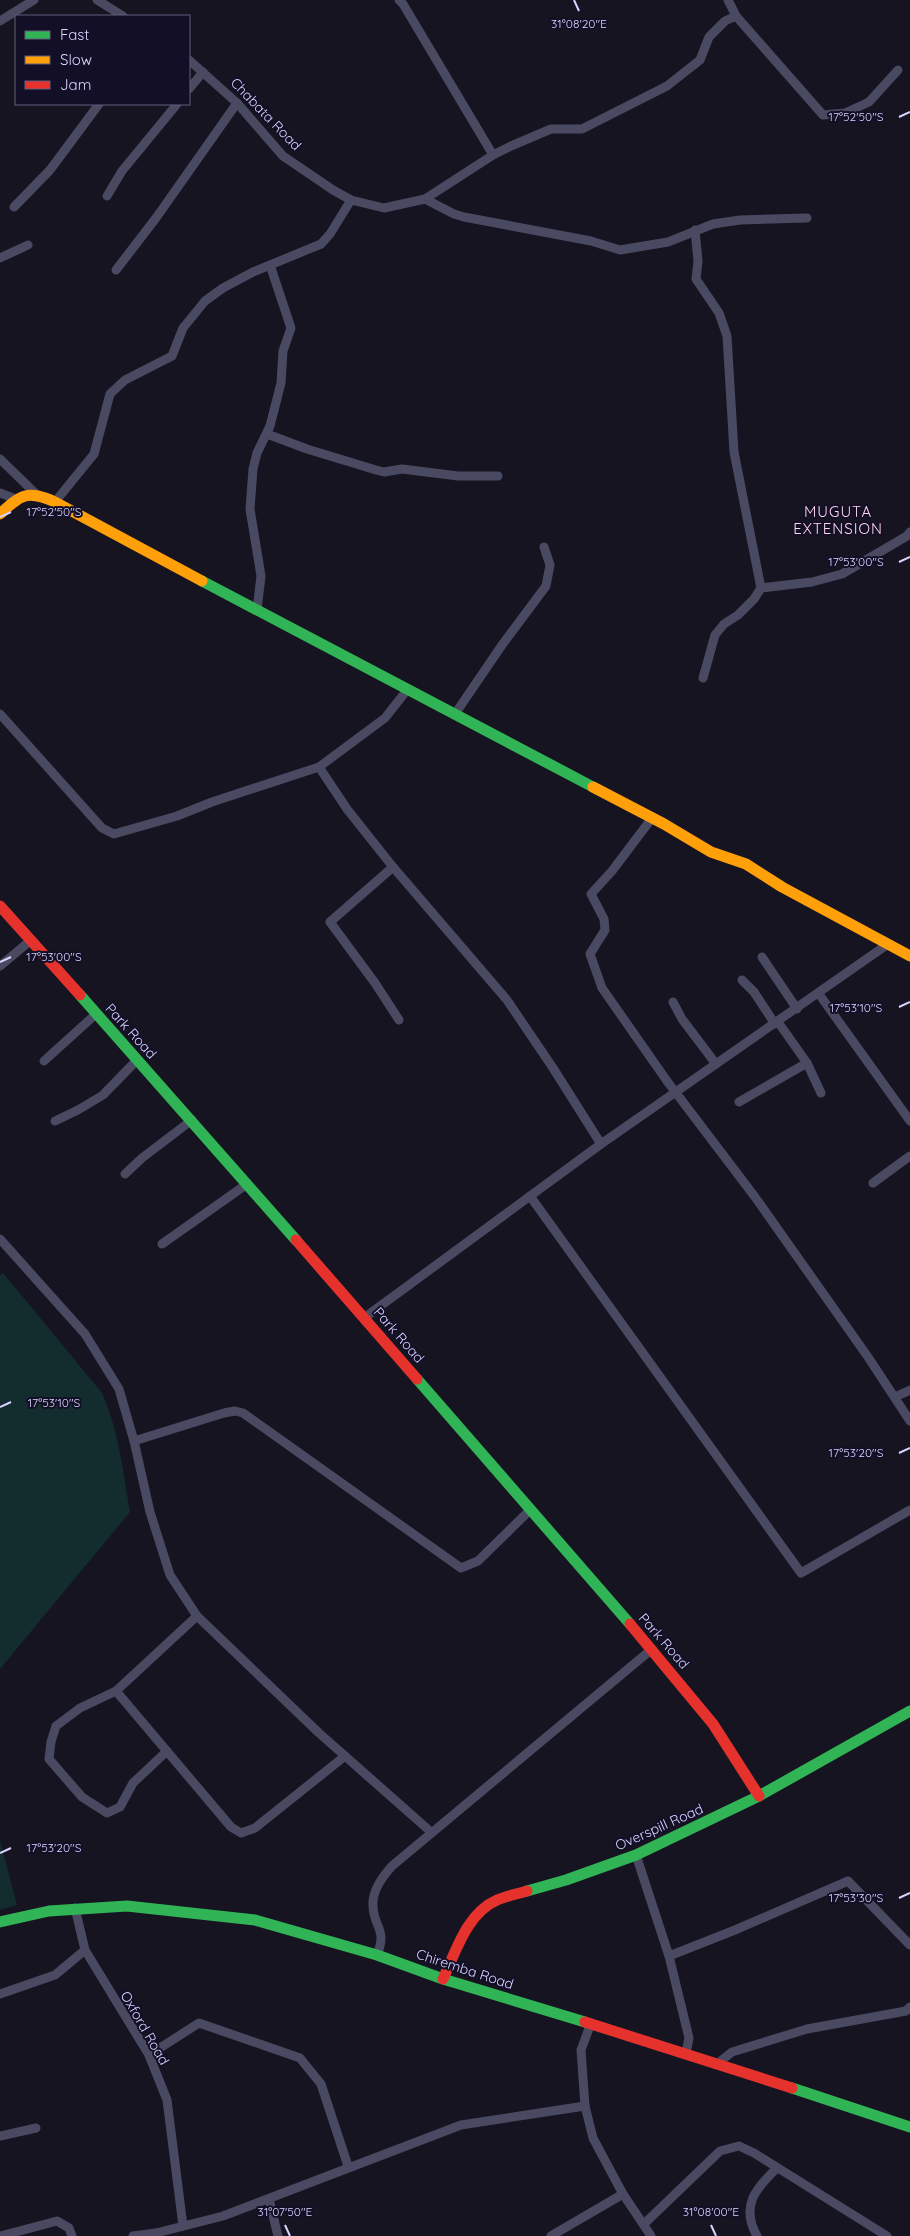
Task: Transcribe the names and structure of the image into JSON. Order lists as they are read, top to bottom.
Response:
{
  "streets": {
    "street": [
      "Chabata Road",
      "Park Road",
      "Overspill Road",
      "Chiremba Road",
      "Oxford Road"
    ]
  },
  "crossings": [
    ["Park Road", "Overspill Road"],
    ["Overspill Road", "Chiremba Road"],
    ["Chiremba Road", "Oxford Road"]
  ],
  "districts": ["MUGUTA EXTENSION"],
  "legend": ["Fast", "Slow", "Jam"],
  "coordinates": [
    "31°08'20\"E",
    "17°52'50\"S",
    "17°53'00\"S",
    "17°53'10\"S",
    "17°53'20\"S",
    "17°53'30\"S",
    "31°07'50\"E",
    "31°08'00\"E"
  ]
}
